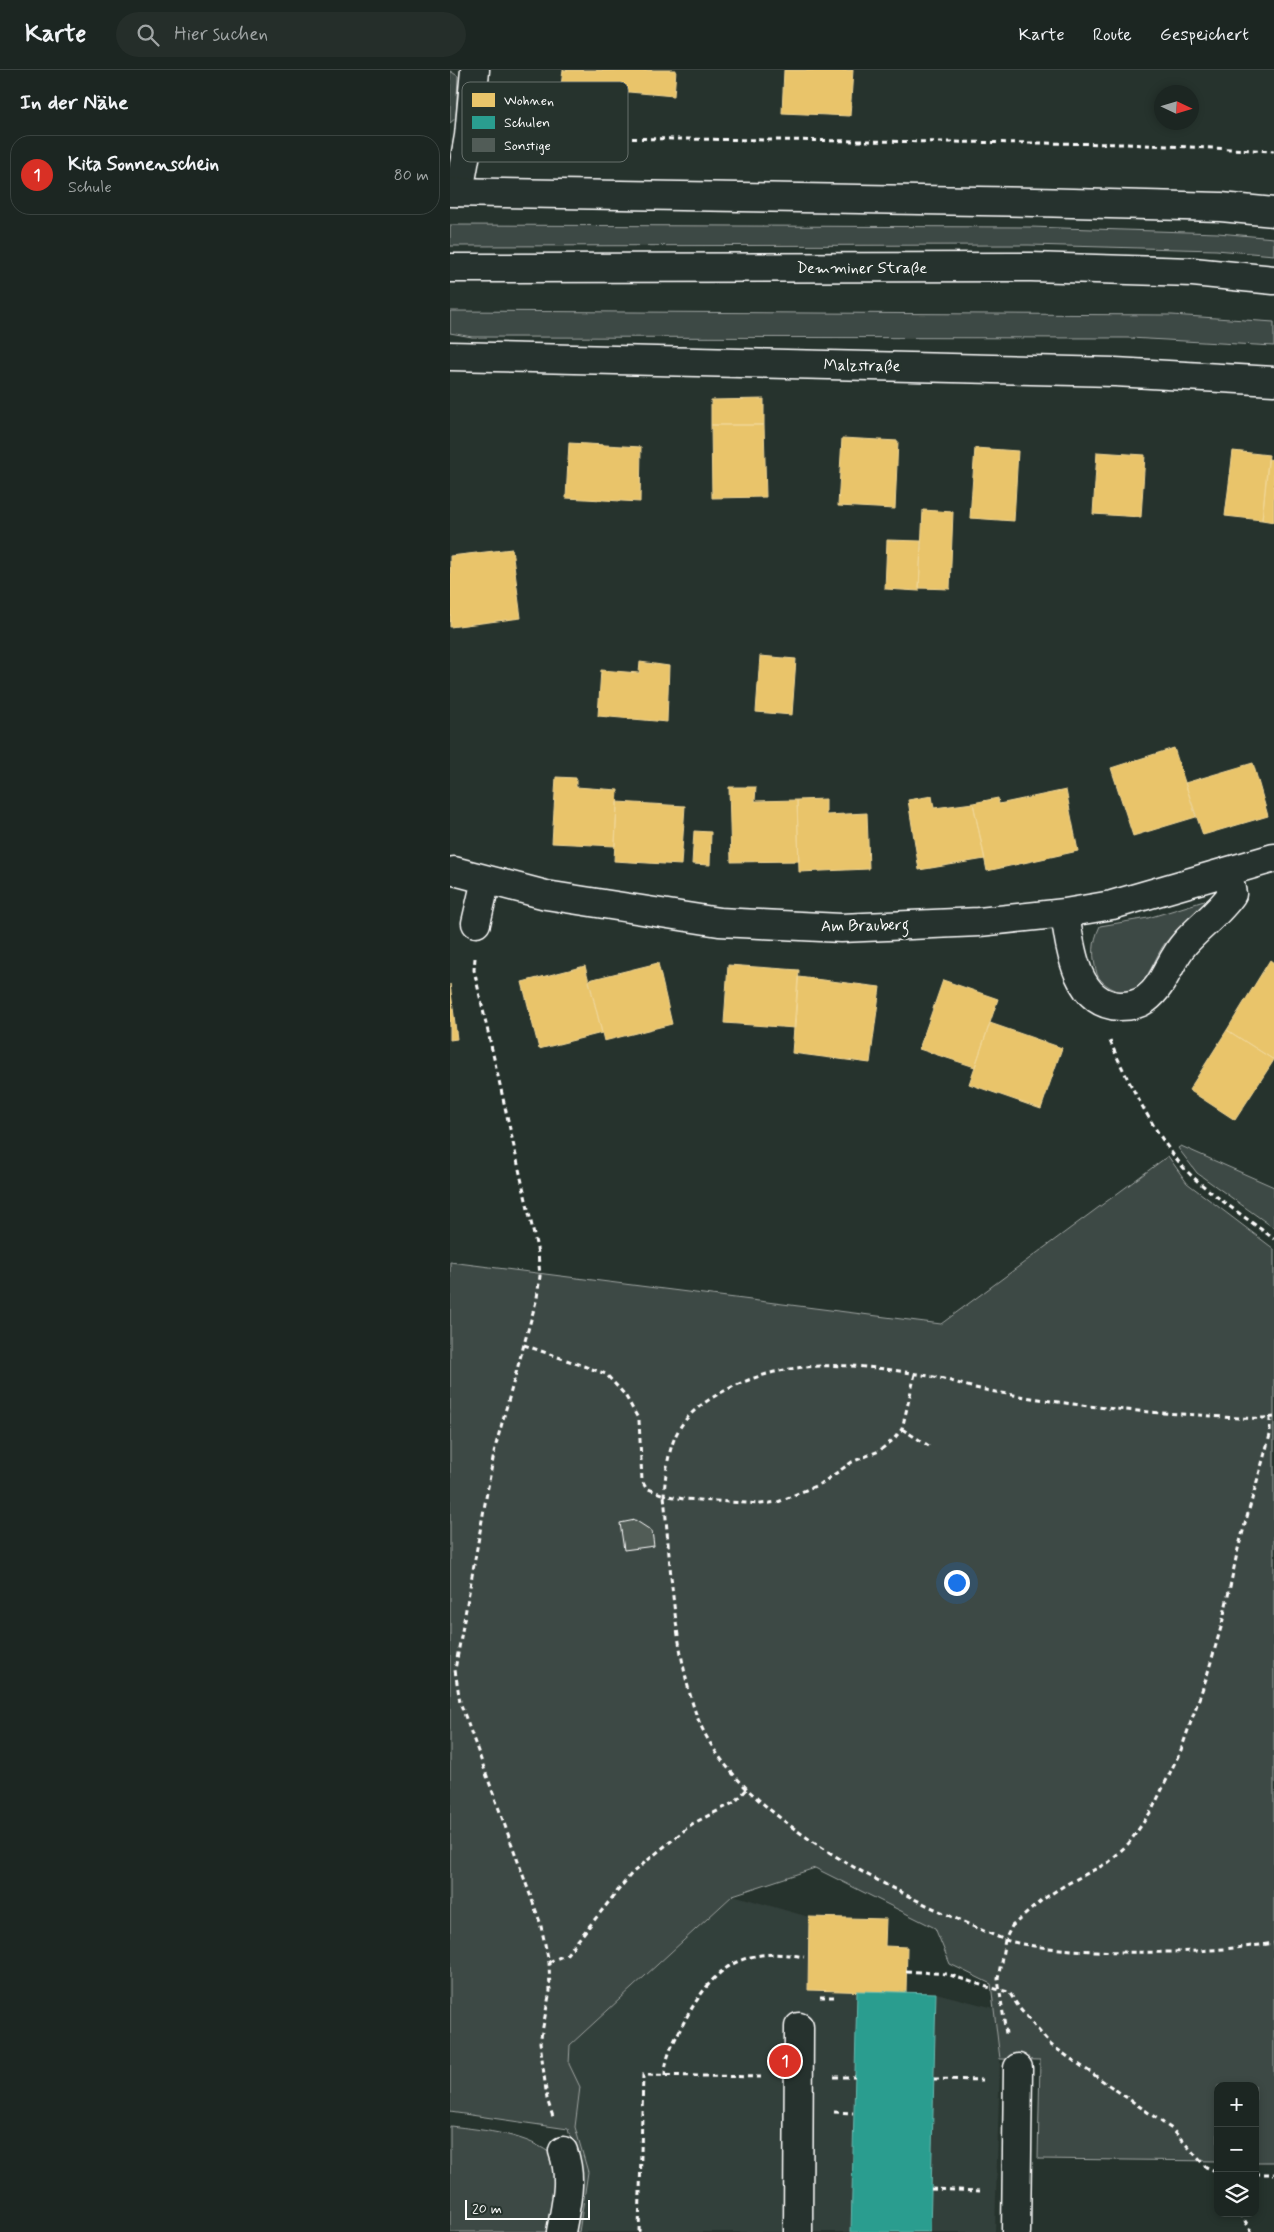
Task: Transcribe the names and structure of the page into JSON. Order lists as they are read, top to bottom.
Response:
{
  "streets": {
    "main road": ["Demminer Straße", "Malzstraße", "Am Brauberg"]
  },
  "legend": ["Wohnen", "Schulen", "Sonstige"],
  "scale_bar": "20 m",
  "north": "right",
  "page": {
    "header": "Karte",
    "search": "Hier suchen",
    "nav": ["Karte", "Route", "Gespeichert"],
    "heading": "In der Nähe",
    "list": [
      {
        "mark": "1",
        "name": "Kita Sonnenschein",
        "note": "Schule",
        "value": "80 m"
      }
    ],
    "pins": "1",
    "map_buttons": ["+", "−"],
    "scale": "20 m"
  }
}
